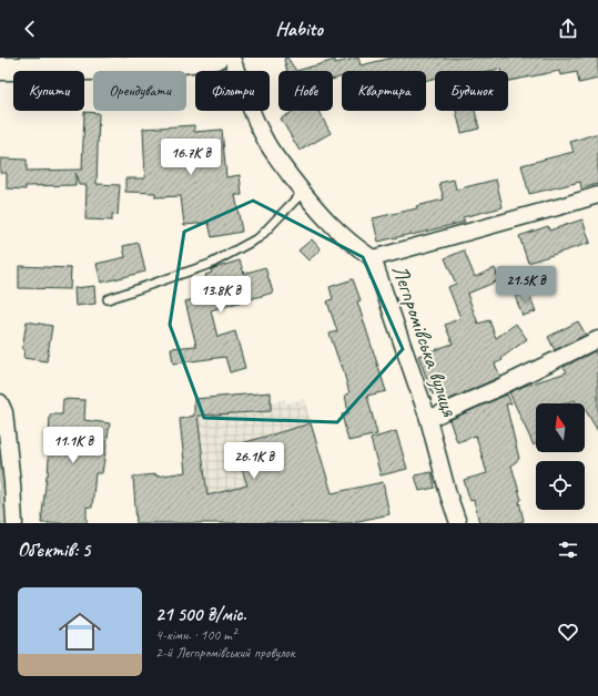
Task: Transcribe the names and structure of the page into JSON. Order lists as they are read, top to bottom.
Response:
{
  "streets": {
    "street": ["Легпромівська вулиця"]
  },
  "north": "top",
  "page": {
    "header": "Habito",
    "chip": [
      "Купити",
      "Орендувати",
      "Фільтри",
      "Нове",
      "Квартира",
      "Будинок"
    ],
    "price": [
      "16.7K ₴",
      "21.5K ₴",
      "13.8K ₴",
      "11.1K ₴",
      "26.1K ₴"
    ],
    "heading": "Об’єктів: 5",
    "list": [
      {
        "name": "21 500 ₴/міс.",
        "note": "4-кімн. · 100 m² · 2-й Легпромівський провулок"
      }
    ]
  }
}
